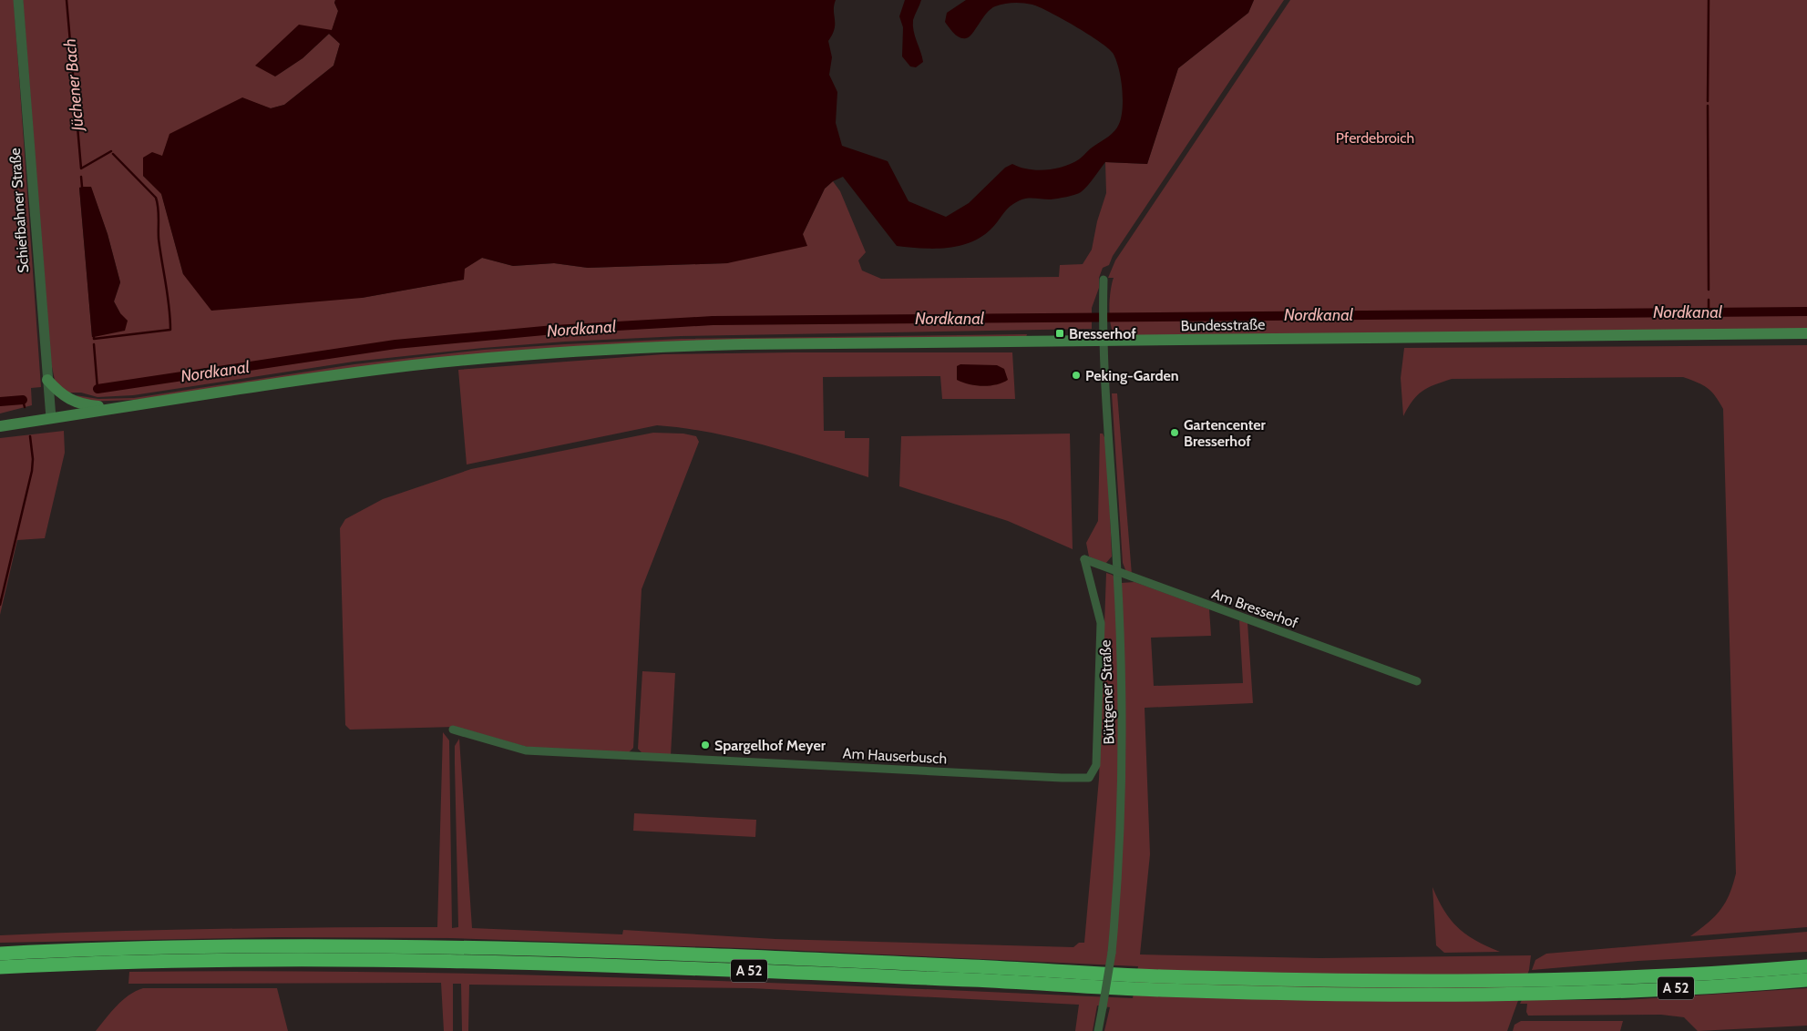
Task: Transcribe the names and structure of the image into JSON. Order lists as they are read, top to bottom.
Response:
{
  "streets": {
    "highway": ["A 52"],
    "main road": ["Bundesstraße"],
    "street": [
      "Schiefbahner Straße",
      "Am Bresserhof",
      "Büttgener Straße",
      "Am Hauserbusch"
    ]
  },
  "crossings": [
    ["Bundesstraße", "Büttgener Straße"],
    ["Am Bresserhof", "Büttgener Straße"],
    ["Am Bresserhof", "Am Hauserbusch"]
  ],
  "water": ["Jüchener Bach", "Nordkanal"],
  "parks": ["Pferdebroich"],
  "places": {
    "transit": ["Bresserhof"],
    "other": ["Peking-Garden", "Gartencenter Bresserhof", "Spargelhof Meyer"]
  }
}
